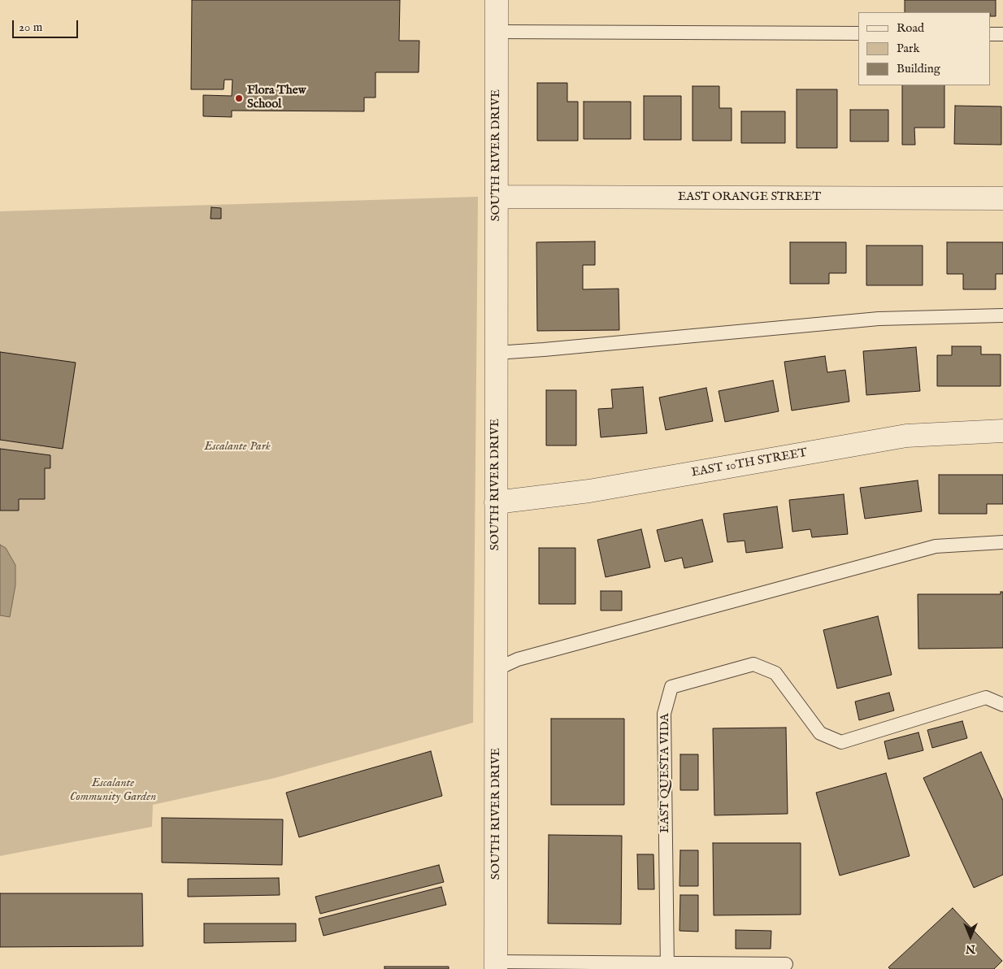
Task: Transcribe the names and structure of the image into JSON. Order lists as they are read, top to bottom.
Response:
{
  "streets": {
    "street": ["SOUTH RIVER DRIVE", "EAST ORANGE STREET", "EAST 10TH STREET"],
    "lane": ["EAST QUESTA VIDA"]
  },
  "crossings": [
    ["SOUTH RIVER DRIVE", "EAST ORANGE STREET"],
    ["SOUTH RIVER DRIVE", "EAST 10TH STREET"]
  ],
  "parks": ["Escalante Park", "Escalante Community Garden"],
  "places": ["Flora Thew School"],
  "legend": ["Road", "Park", "Building"],
  "scale_bar": "20 m",
  "north": "bottom"
}
